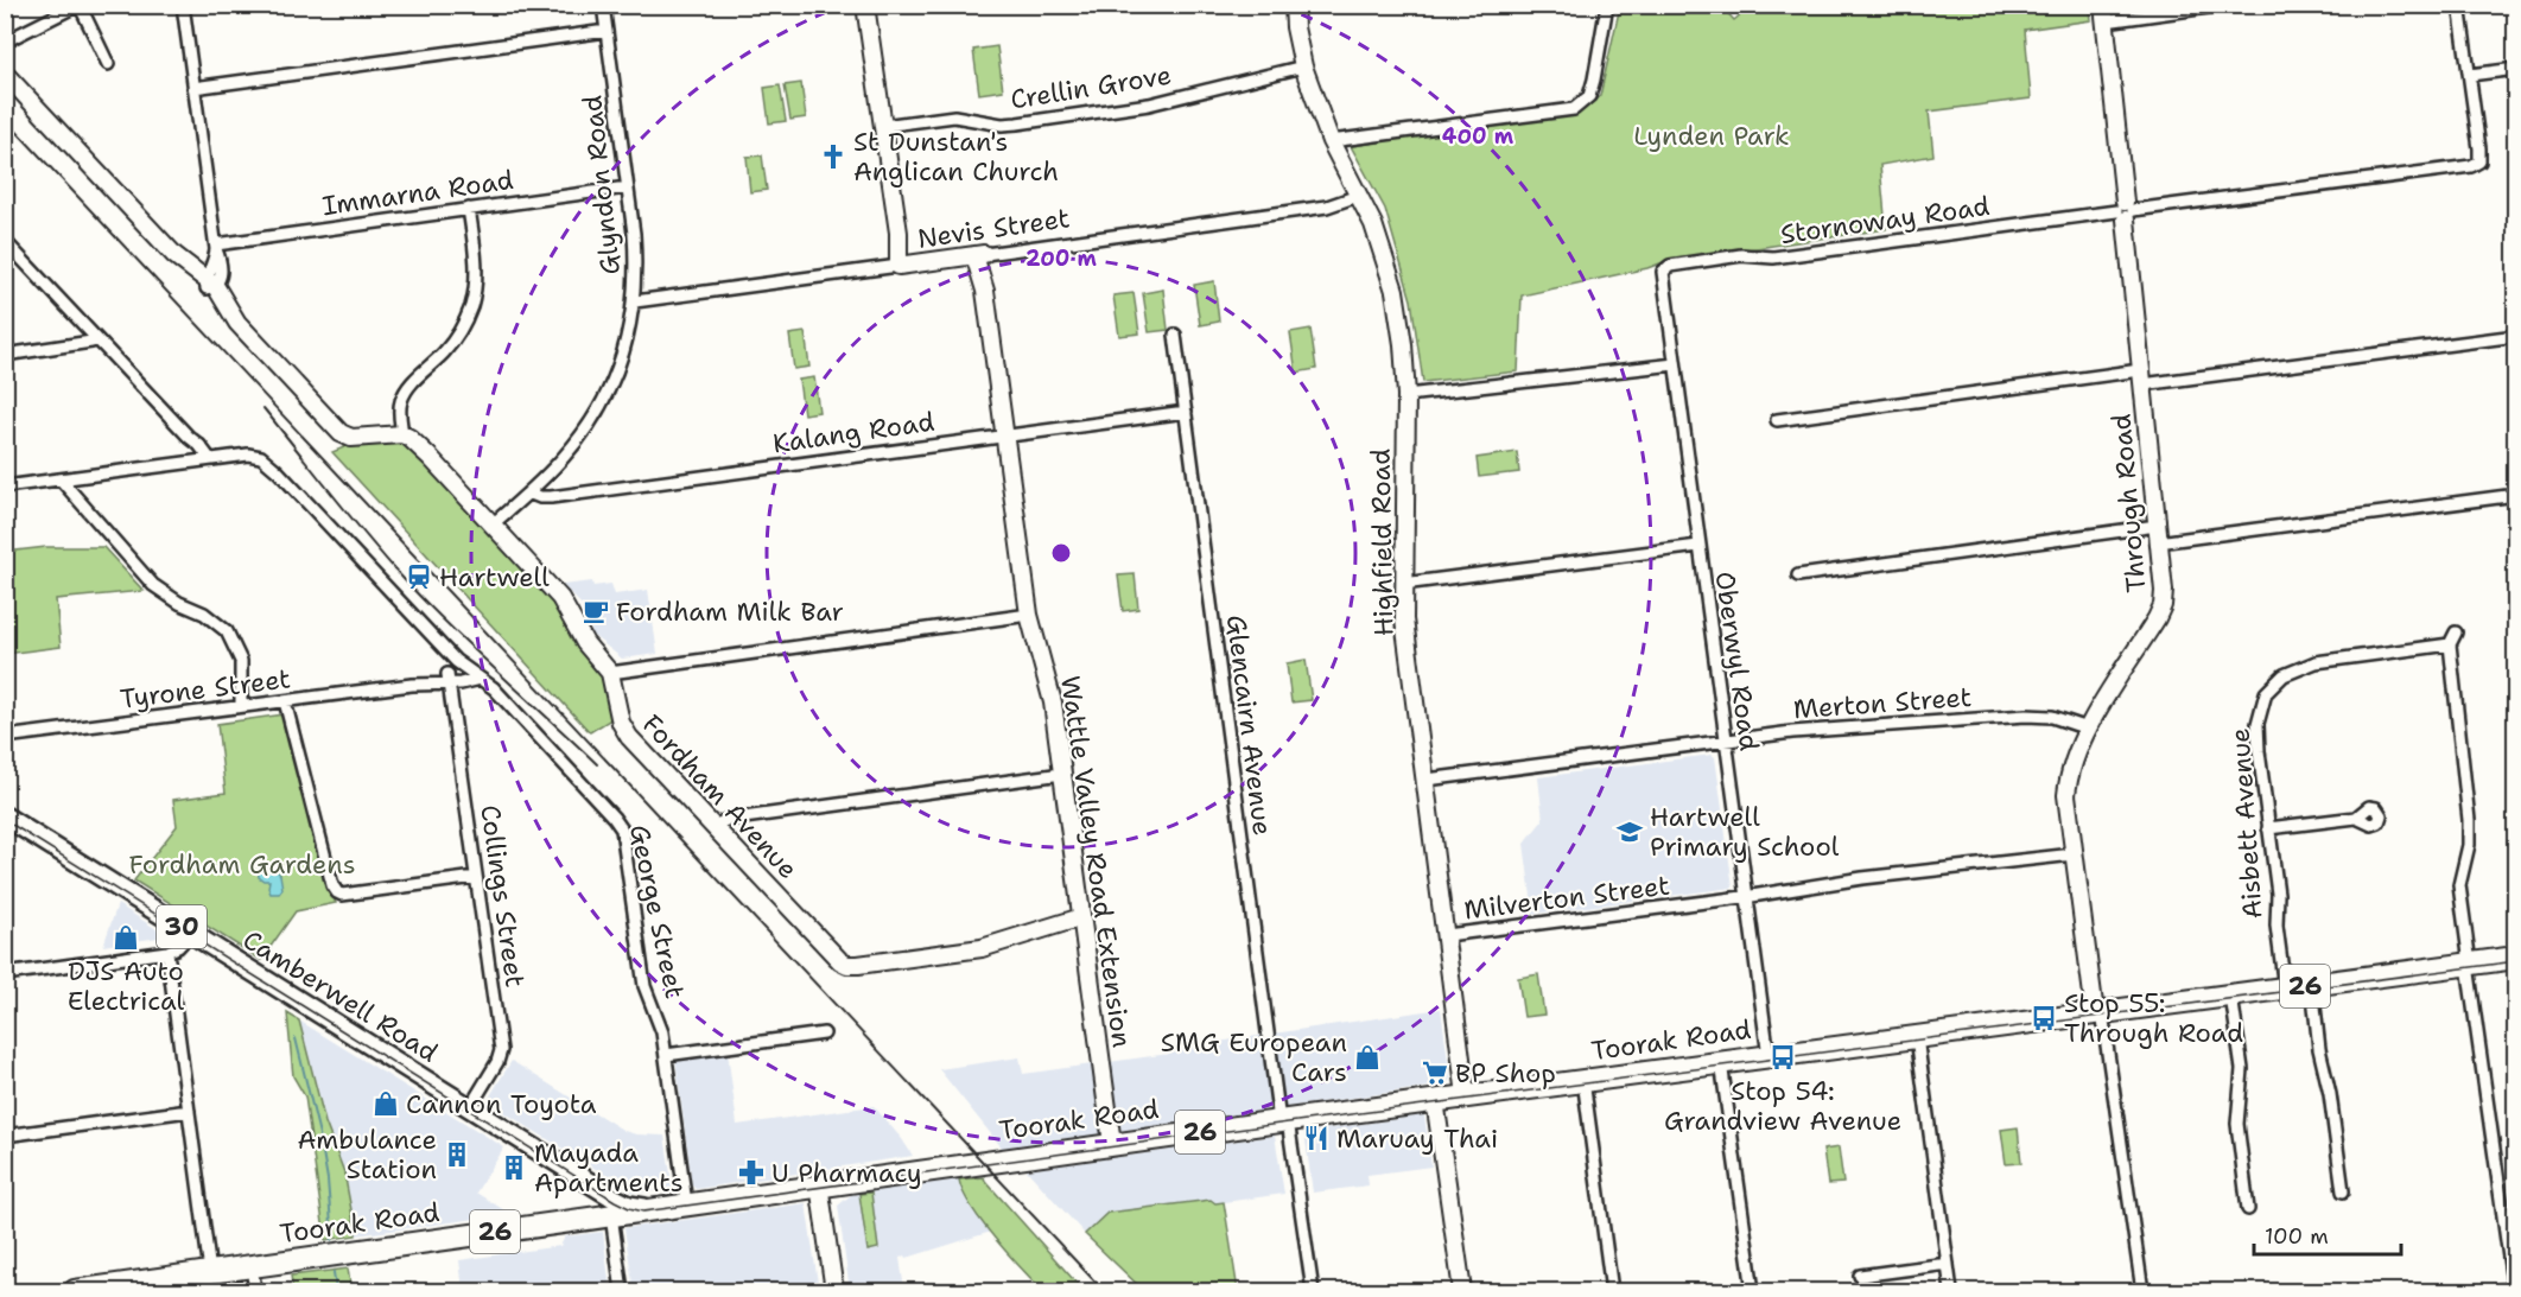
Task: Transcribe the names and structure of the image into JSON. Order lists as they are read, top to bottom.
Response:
{
  "streets": {
    "highway": ["26", "Toorak Road"],
    "main road": ["30", "Camberwell Road"],
    "street": [
      "Crellin Grove",
      "Glyndon Road",
      "Immarna Road",
      "Stornoway Road",
      "Nevis Street",
      "Kalang Road",
      "Through Road",
      "Highfield Road",
      "Oberwyl Road",
      "Tyrone Street",
      "Merton Street",
      "Glencairn Avenue",
      "Fordham Avenue",
      "Aisbett Avenue",
      "Wattle Valley Road Extension",
      "Collings Street",
      "Milverton Street",
      "George Street"
    ]
  },
  "crossings": [
    ["Crellin Grove", "Highfield Road"],
    ["Glyndon Road", "Immarna Road"],
    ["Glyndon Road", "Nevis Street"],
    ["Glyndon Road", "Kalang Road"],
    ["Glyndon Road", "Fordham Avenue"],
    ["Stornoway Road", "Through Road"],
    ["Stornoway Road", "Oberwyl Road"],
    ["Nevis Street", "Highfield Road"],
    ["Nevis Street", "Wattle Valley Road Extension"],
    ["Kalang Road", "Glencairn Avenue"],
    ["Kalang Road", "Wattle Valley Road Extension"],
    ["Through Road", "Merton Street"],
    ["Through Road", "Milverton Street"],
    ["Through Road", "Toorak Road"],
    ["Highfield Road", "Merton Street"],
    ["Highfield Road", "Milverton Street"],
    ["Highfield Road", "Toorak Road"],
    ["Oberwyl Road", "Merton Street"],
    ["Oberwyl Road", "Milverton Street"],
    ["Oberwyl Road", "Toorak Road"],
    ["Tyrone Street", "Collings Street"],
    ["Tyrone Street", "George Street"],
    ["Glencairn Avenue", "Toorak Road"],
    ["Fordham Avenue", "Wattle Valley Road Extension"],
    ["Aisbett Avenue", "Toorak Road"],
    ["Wattle Valley Road Extension", "Toorak Road"],
    ["Collings Street", "Camberwell Road"],
    ["George Street", "Toorak Road"],
    ["Camberwell Road", "Toorak Road"]
  ],
  "parks": ["Lynden Park", "Fordham Gardens"],
  "places": {
    "church": ["St Dunstan's Anglican Church"],
    "station": ["Hartwell"],
    "cafe": ["Fordham Milk Bar"],
    "school or university": ["Hartwell Primary School"],
    "shop": ["DJS Auto Electrical", "SMG European Cars", "Cannon Toyota"],
    "bus stop": ["Stop 55: Through Road", "Stop 54: Grandview Avenue"],
    "supermarket": ["BP Shop"],
    "restaurant": ["Maruay Thai"],
    "building": ["Ambulance Station", "Mayada Apartments"],
    "pharmacy": ["U Pharmacy"]
  },
  "scale_bar": "100 m",
  "rings": ["400 m", "200 m"]
}
